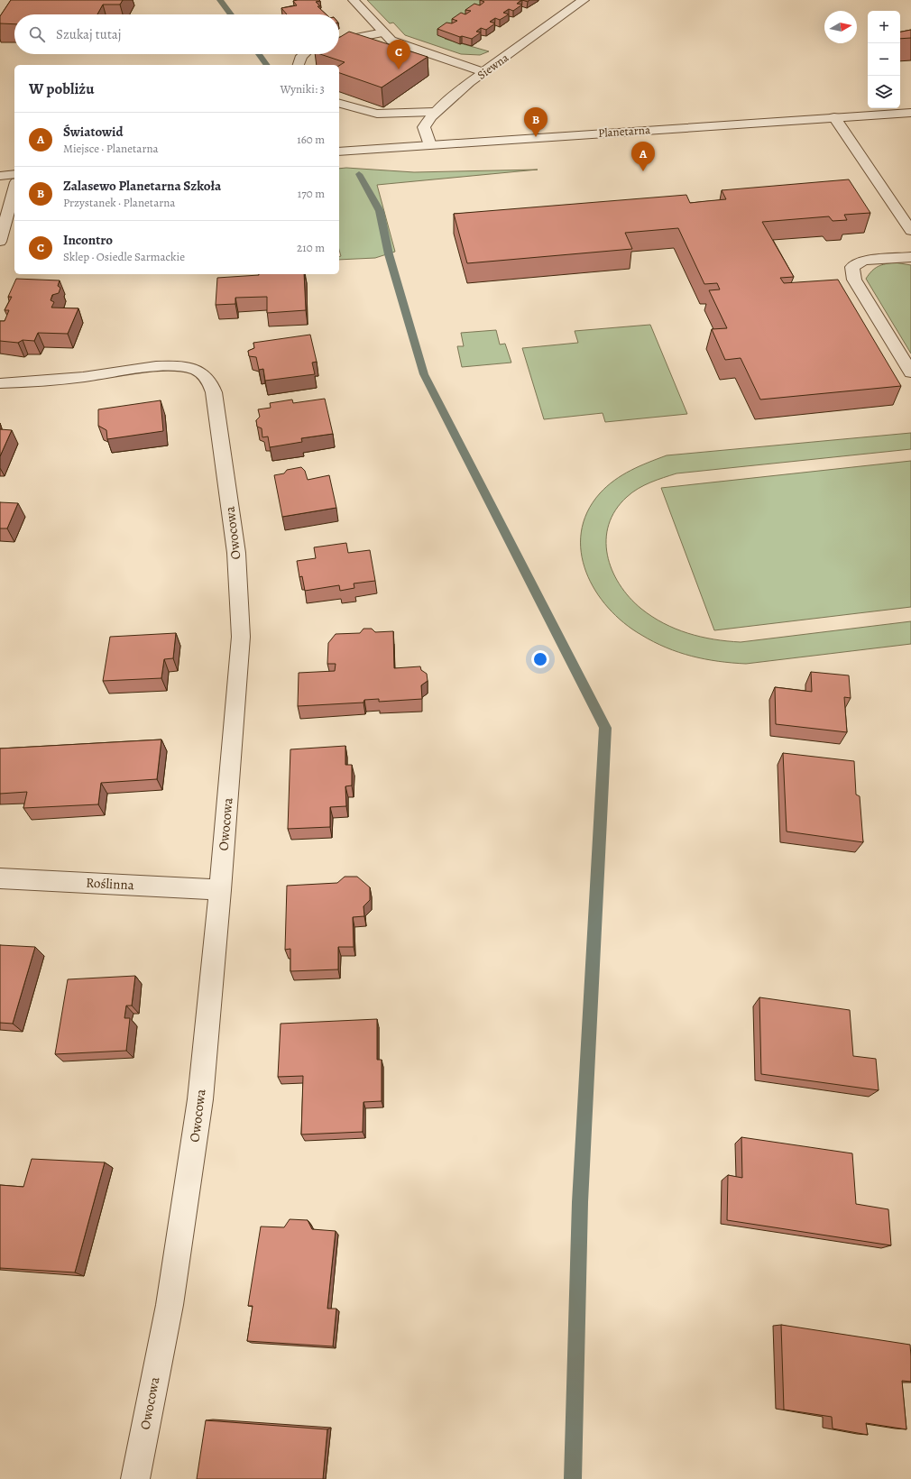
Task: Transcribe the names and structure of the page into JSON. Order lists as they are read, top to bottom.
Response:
{
  "streets": {
    "street": [
      "Siewna",
      "Planetarna",
      "Owocowa",
      "Roślinna"
    ]
  },
  "crossings": [
    ["Siewna", "Planetarna"],
    ["Owocowa", "Roślinna"]
  ],
  "north": "right",
  "page": {
    "map_buttons": ["+", "−"],
    "search": "Szukaj tutaj",
    "pins": ["C", "B", "A"],
    "heading": ["W pobliżu", "Wyniki: 3"],
    "list": [
      {
        "mark": "A",
        "name": "Światowid",
        "note": "Miejsce · Planetarna",
        "value": "160 m"
      },
      {
        "mark": "B",
        "name": "Zalasewo Planetarna Szkoła",
        "note": "Przystanek · Planetarna",
        "value": "170 m"
      },
      {
        "mark": "C",
        "name": "Incontro",
        "note": "Sklep · Osiedle Sarmackie",
        "value": "210 m"
      }
    ]
  }
}
